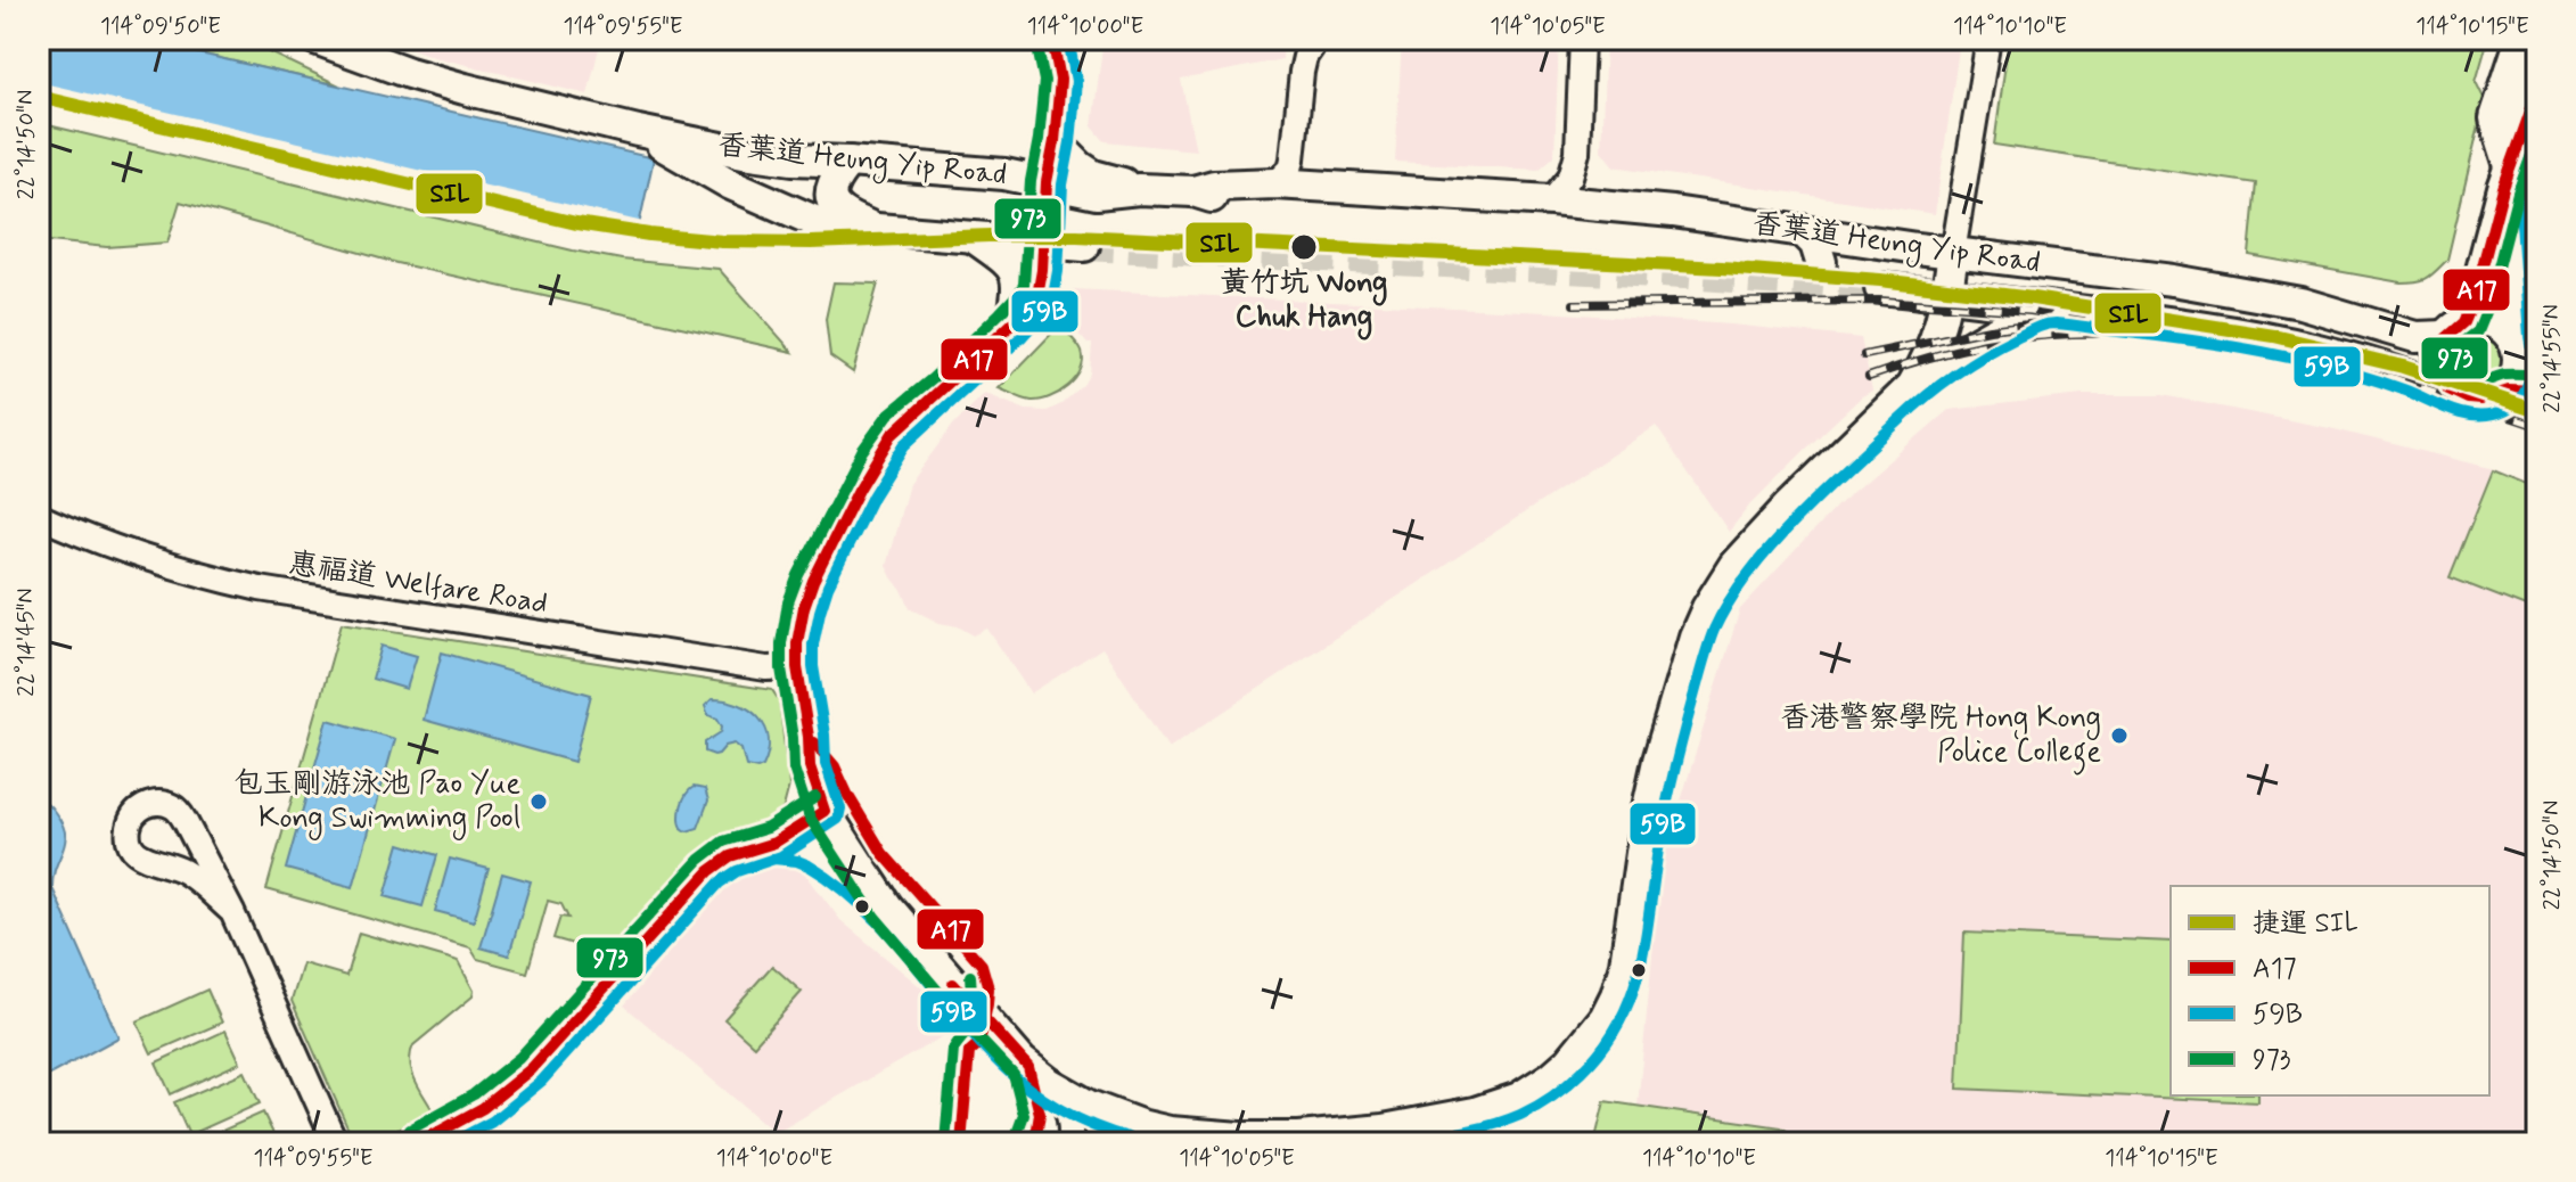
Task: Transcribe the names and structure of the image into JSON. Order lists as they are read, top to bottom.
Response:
{
  "streets": {
    "street": ["香葉道 Heung Yip Road", "惠福道 Welfare Road"]
  },
  "places": ["黃竹坑 Wong Chuk Hang", "香港警察學院 Hong Kong Police College", "包玉剛游泳池 Pao Yue Kong Swimming Pool"],
  "lines": [
    "transit line A17",
    "transit line 59B",
    "transit line 973",
    "metro line SIL"
  ],
  "legend": [
    "捷運 SIL",
    "A17",
    "59B",
    "973"
  ],
  "coordinates": [
    "114°09'50\"E",
    "114°09'55\"E",
    "114°10'00\"E",
    "114°10'05\"E",
    "114°10'10\"E",
    "114°10'15\"E",
    "22°14'50\"N",
    "22°14'55\"N",
    "22°14'45\"N"
  ]
}
